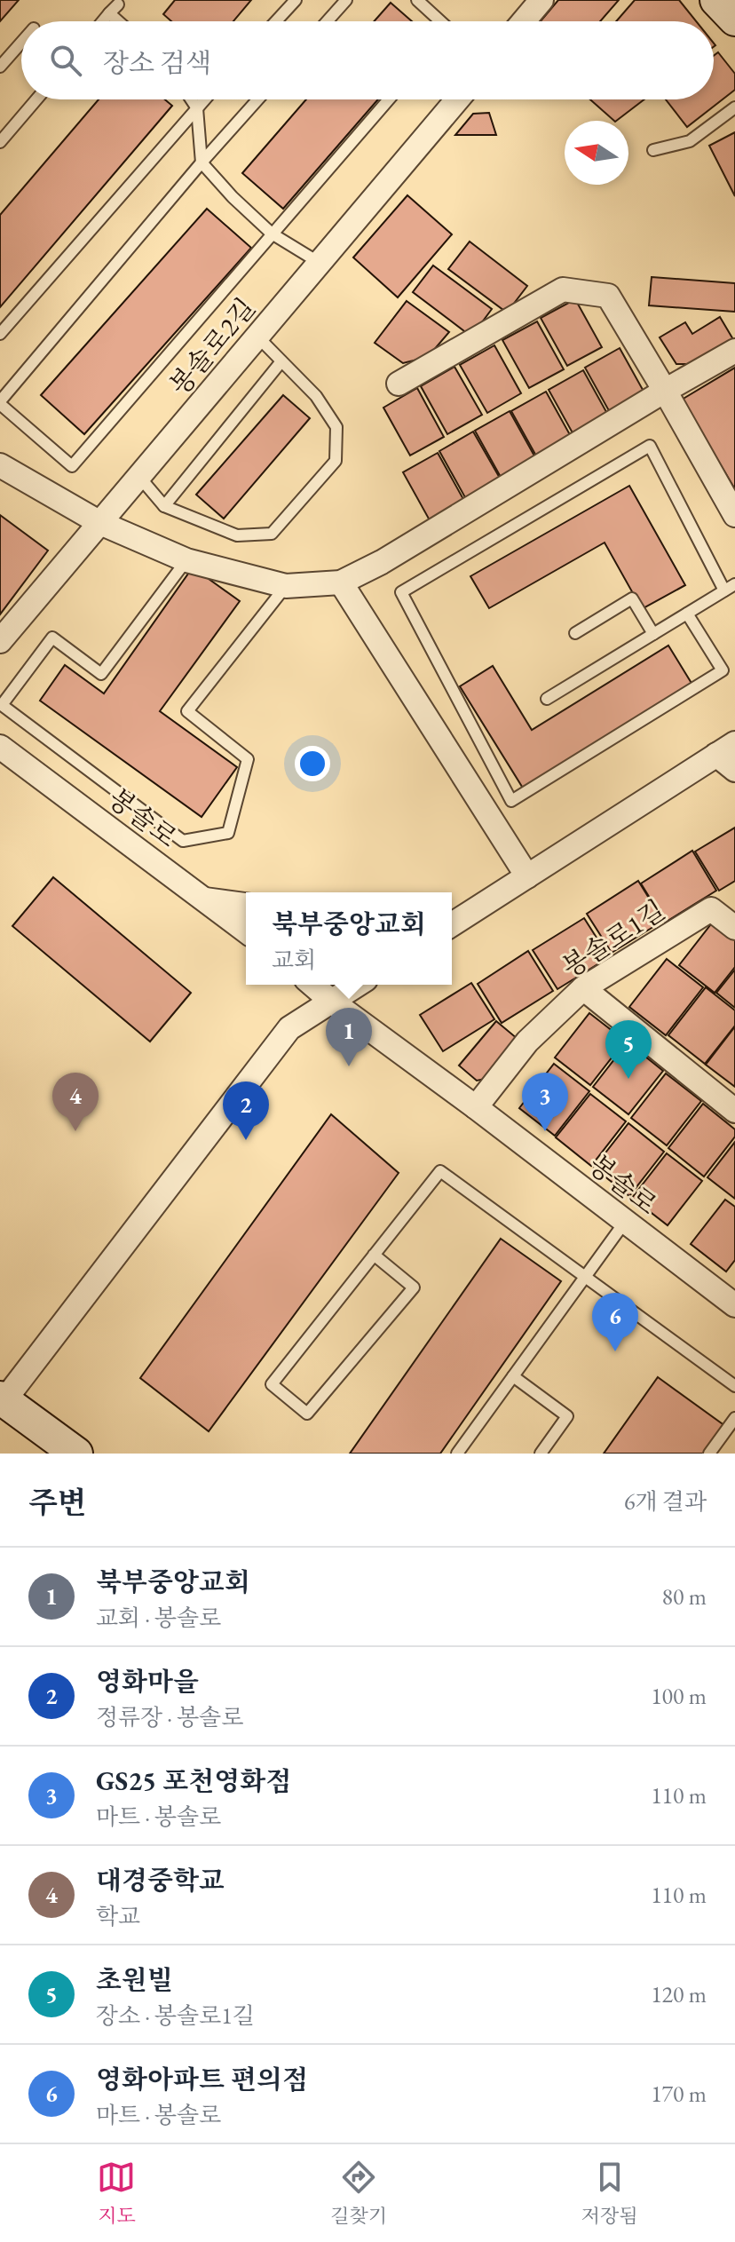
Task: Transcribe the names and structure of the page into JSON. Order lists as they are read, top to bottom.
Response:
{
  "streets": {
    "street": ["봉솔로2길", "봉솔로", "봉솔로1길"]
  },
  "crossings": [
    ["봉솔로", "봉솔로1길"]
  ],
  "north": "left",
  "page": {
    "search": "장소 검색",
    "popup": ["북부중앙교회", "교회"],
    "pins": [
      "1",
      "5",
      "3",
      "4",
      "2",
      "6"
    ],
    "heading": ["주변", "6개 결과"],
    "list": [
      {
        "mark": "1",
        "name": "북부중앙교회",
        "note": "교회 · 봉솔로",
        "value": "80 m"
      },
      {
        "mark": "2",
        "name": "영화마을",
        "note": "정류장 · 봉솔로",
        "value": "100 m"
      },
      {
        "mark": "3",
        "name": "GS25 포천영화점",
        "note": "마트 · 봉솔로",
        "value": "110 m"
      },
      {
        "mark": "4",
        "name": "대경중학교",
        "note": "학교",
        "value": "110 m"
      },
      {
        "mark": "5",
        "name": "초원빌",
        "note": "장소 · 봉솔로1길",
        "value": "120 m"
      },
      {
        "mark": "6",
        "name": "영화아파트 편의점",
        "note": "마트 · 봉솔로",
        "value": "170 m"
      }
    ],
    "nav": ["지도", "길찾기", "저장됨"]
  }
}
